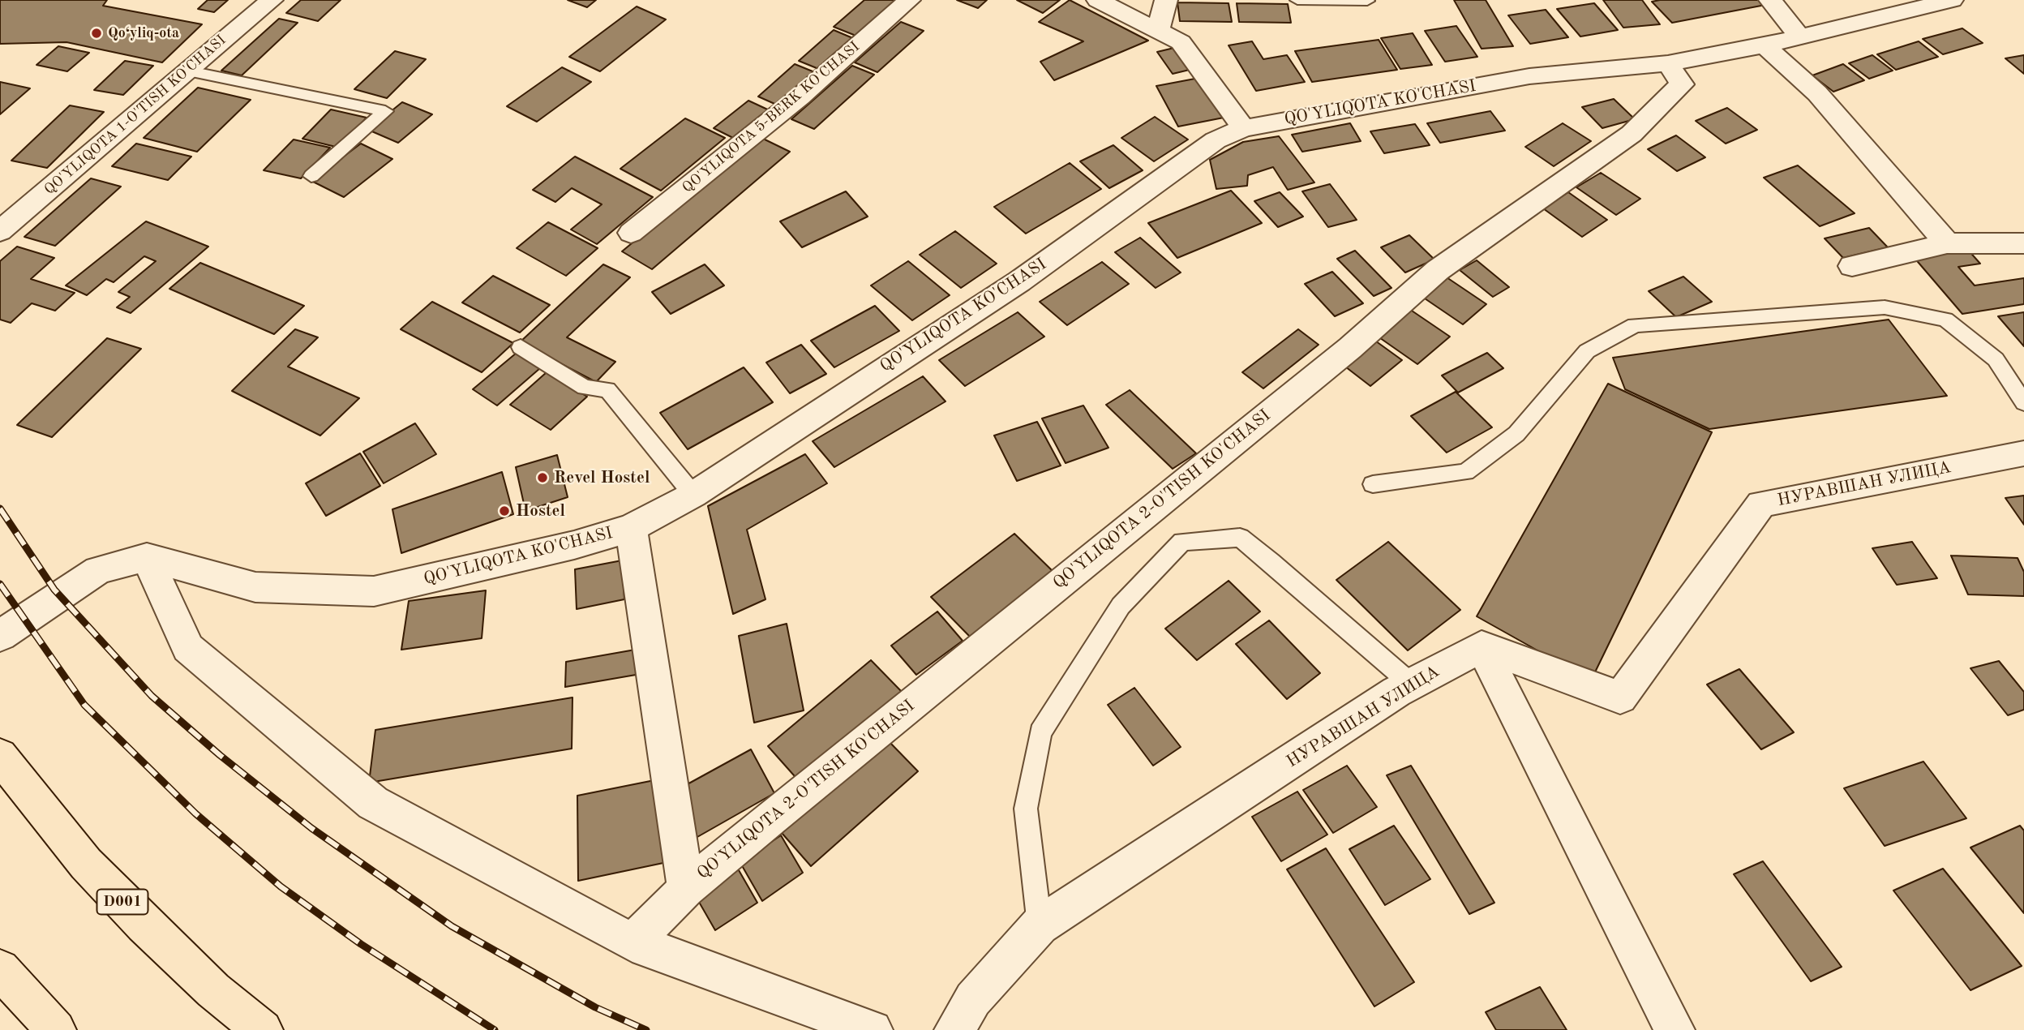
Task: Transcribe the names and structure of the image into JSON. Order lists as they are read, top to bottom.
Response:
{
  "streets": {
    "highway": ["D001"],
    "street": [
      "QO'YLIQOTA KO'CHASI",
      "QO'YLIQOTA 1-O'TISH KO'CHASI",
      "QO'YLIQOTA 5-BERK KO'CHASI",
      "НУРАВШАН УЛИЦА",
      "QO'YLIQOTA 2-O'TISH KO'CHASI"
    ]
  },
  "crossings": [
    ["QO'YLIQOTA KO'CHASI", "QO'YLIQOTA 2-O'TISH KO'CHASI"]
  ],
  "places": ["Qo‘yliq-ota", "Revel Hostel", "Hostel"]
}
